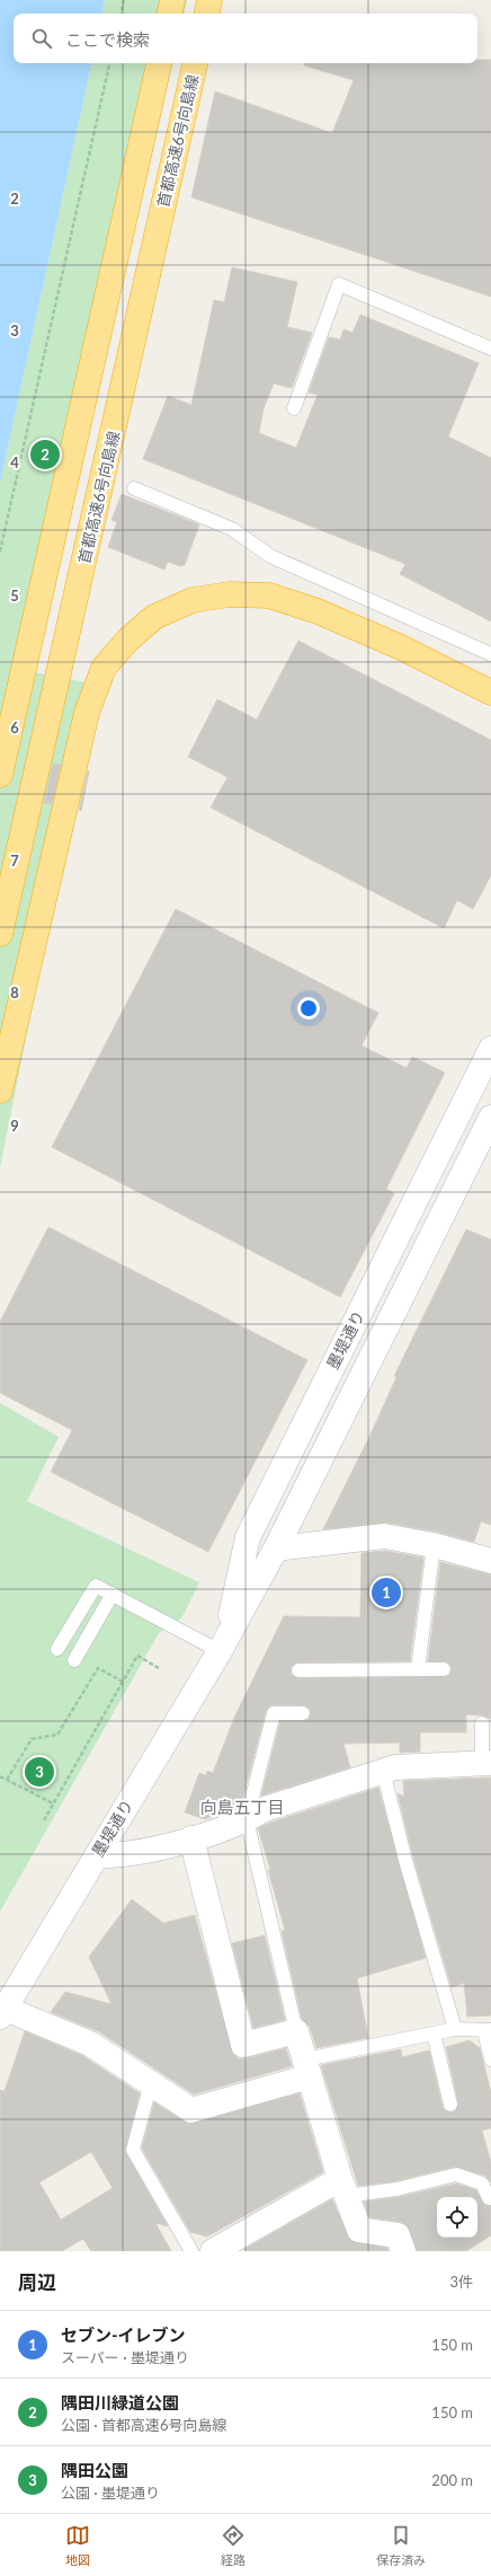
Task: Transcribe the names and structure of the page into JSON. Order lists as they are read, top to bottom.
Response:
{
  "streets": {
    "highway": ["首都高速6号向島線"],
    "main road": ["墨堤通り"]
  },
  "districts": ["向島五丁目"],
  "page": {
    "search": "ここで検索",
    "pins": ["2", "1", "3"],
    "heading": ["周辺", "3件"],
    "list": [
      {
        "mark": "1",
        "name": "セブン-イレブン",
        "note": "スーパー · 墨堤通り",
        "value": "150 m"
      },
      {
        "mark": "2",
        "name": "隅田川緑道公園",
        "note": "公園 · 首都高速6号向島線",
        "value": "150 m"
      },
      {
        "mark": "3",
        "name": "隅田公園",
        "note": "公園 · 墨堤通り",
        "value": "200 m"
      }
    ],
    "nav": ["地図", "経路", "保存済み"]
  },
  "grid": {
    "rows": [
      "2",
      "3",
      "4",
      "5",
      "6",
      "7",
      "8",
      "9"
    ]
  }
}
